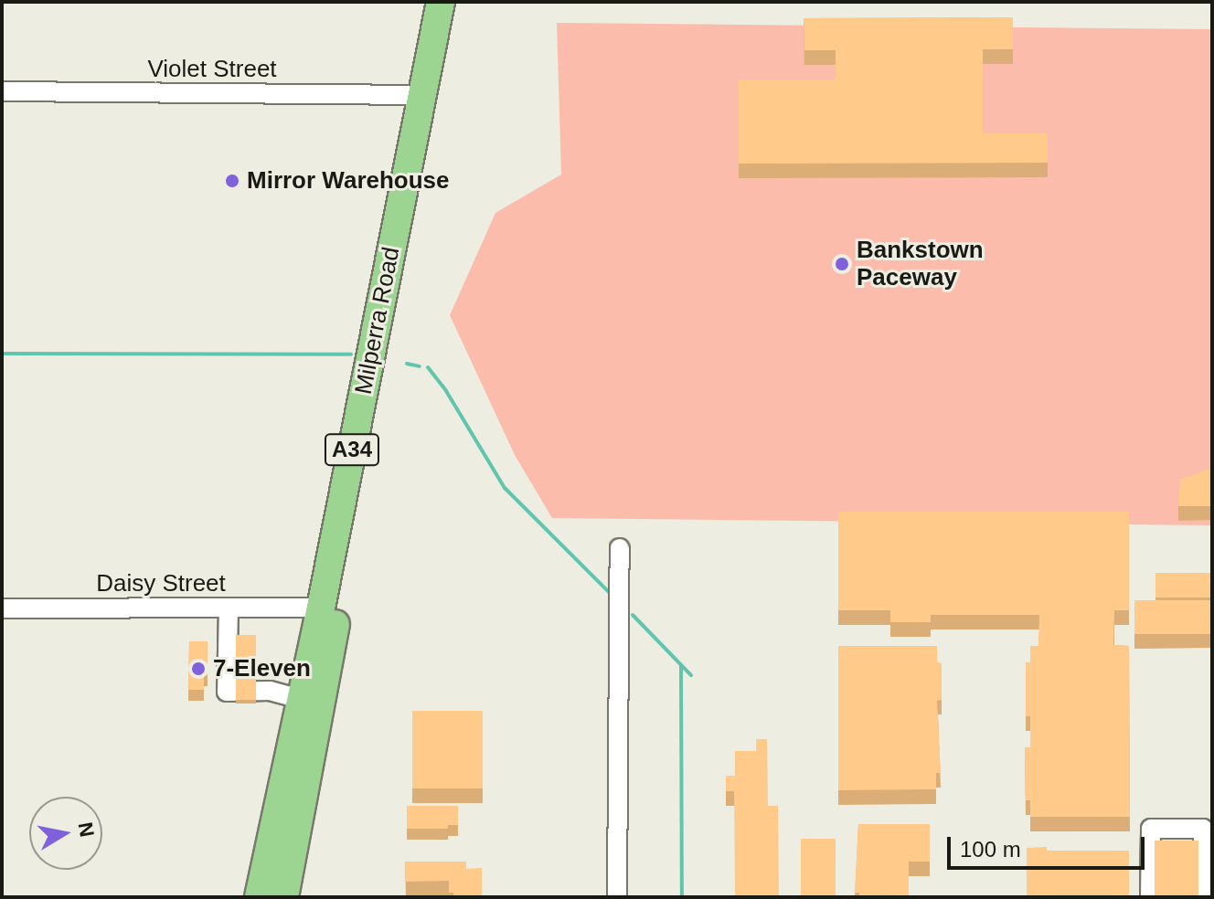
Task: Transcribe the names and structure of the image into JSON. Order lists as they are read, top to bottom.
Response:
{
  "streets": {
    "highway": ["Milperra Road", "A34"],
    "street": ["Violet Street", "Daisy Street"]
  },
  "crossings": [
    ["Violet Street", "Milperra Road"],
    ["Milperra Road", "Daisy Street"]
  ],
  "places": ["Mirror Warehouse", "Bankstown Paceway", "7-Eleven"],
  "scale_bar": "100 m",
  "north": "right"
}
